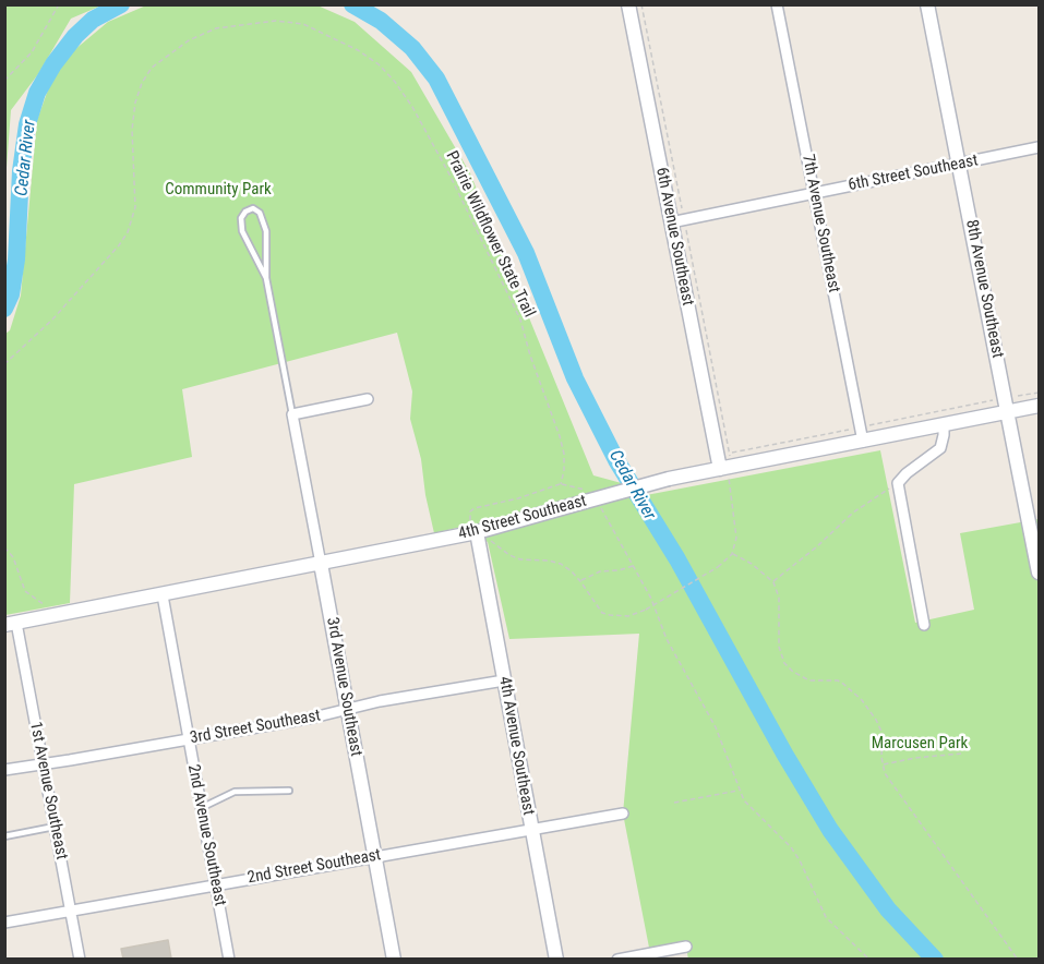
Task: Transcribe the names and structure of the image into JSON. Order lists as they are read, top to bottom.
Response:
{
  "streets": {
    "street": [
      "6th Street Southeast",
      "7th Avenue Southeast",
      "6th Avenue Southeast",
      "8th Avenue Southeast",
      "4th Street Southeast",
      "3rd Avenue Southeast",
      "3rd Street Southeast",
      "4th Avenue Southeast",
      "1st Avenue Southeast",
      "2nd Avenue Southeast",
      "2nd Street Southeast"
    ],
    "path": ["Prairie Wildflower State Trail"]
  },
  "crossings": [
    ["6th Street Southeast", "7th Avenue Southeast"],
    ["6th Street Southeast", "6th Avenue Southeast"],
    ["6th Street Southeast", "8th Avenue Southeast"],
    ["7th Avenue Southeast", "4th Street Southeast"],
    ["6th Avenue Southeast", "4th Street Southeast"],
    ["8th Avenue Southeast", "4th Street Southeast"],
    ["4th Street Southeast", "3rd Avenue Southeast"],
    ["4th Street Southeast", "4th Avenue Southeast"],
    ["4th Street Southeast", "1st Avenue Southeast"],
    ["4th Street Southeast", "2nd Avenue Southeast"],
    ["3rd Avenue Southeast", "3rd Street Southeast"],
    ["3rd Avenue Southeast", "2nd Street Southeast"],
    ["3rd Street Southeast", "4th Avenue Southeast"],
    ["3rd Street Southeast", "1st Avenue Southeast"],
    ["3rd Street Southeast", "2nd Avenue Southeast"],
    ["4th Avenue Southeast", "2nd Street Southeast"],
    ["1st Avenue Southeast", "2nd Street Southeast"],
    ["2nd Avenue Southeast", "2nd Street Southeast"]
  ],
  "water": ["Cedar River"],
  "parks": ["Community Park", "Marcusen Park"]
}
